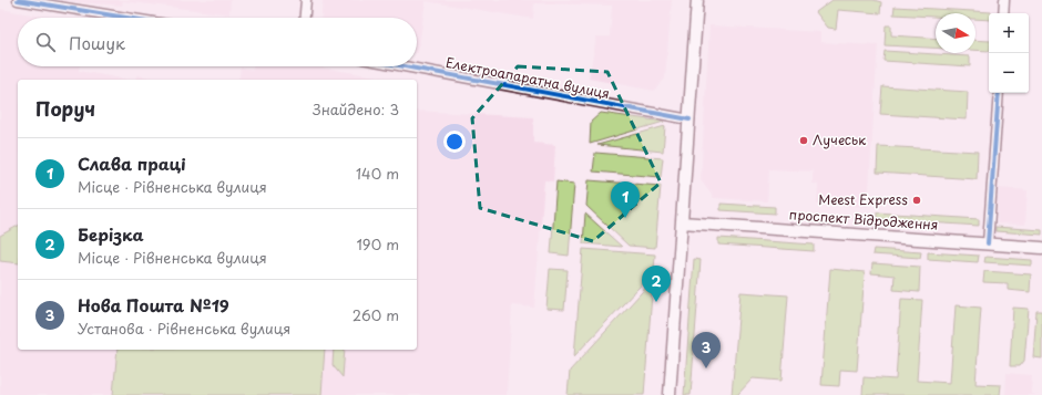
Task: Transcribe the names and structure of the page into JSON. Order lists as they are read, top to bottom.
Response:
{
  "streets": {
    "main road": ["проспект Відродження"],
    "street": ["Електроапаратна вулиця"]
  },
  "places": ["Лучеськ", "Meest Express"],
  "north": "right",
  "page": {
    "map_buttons": ["+", "−"],
    "search": "Пошук",
    "heading": ["Поруч", "Знайдено: 3"],
    "list": [
      {
        "mark": "1",
        "name": "Слава праці",
        "note": "Місце · Рівненська вулиця",
        "value": "140 m"
      },
      {
        "mark": "2",
        "name": "Берізка",
        "note": "Місце · Рівненська вулиця",
        "value": "190 m"
      },
      {
        "mark": "3",
        "name": "Нова Пошта №19",
        "note": "Установа · Рівненська вулиця",
        "value": "260 m"
      }
    ],
    "pins": ["1", "2", "3"]
  }
}
